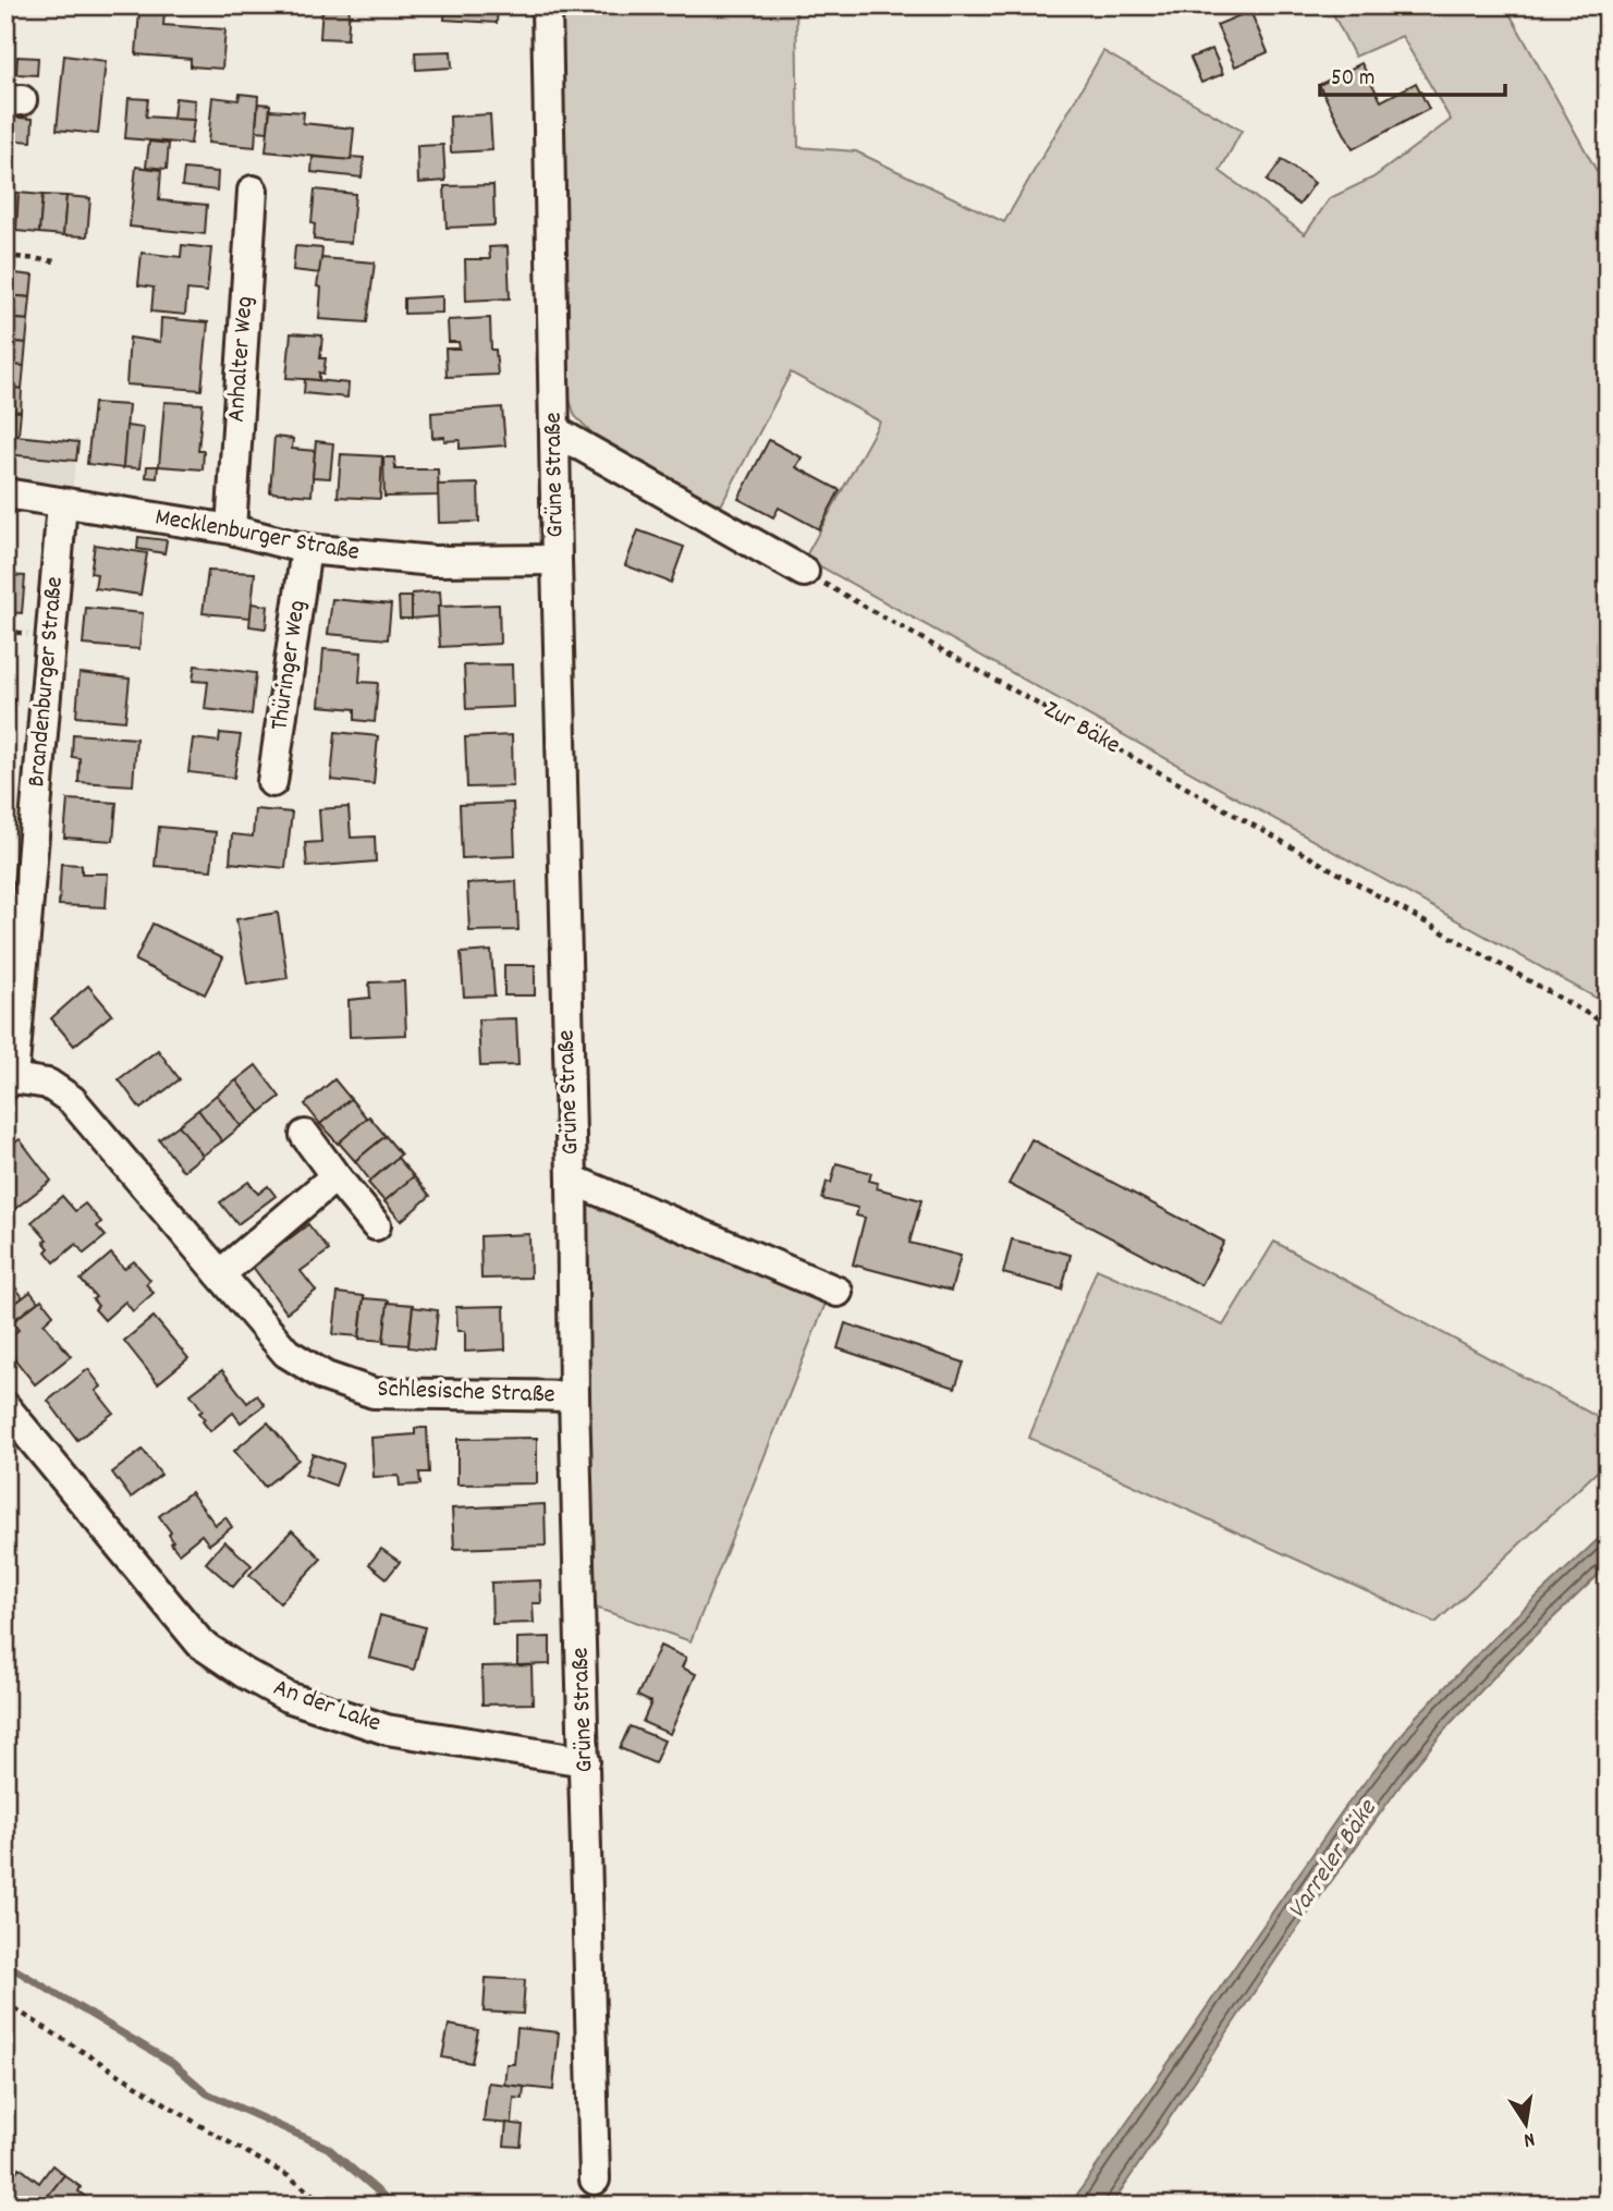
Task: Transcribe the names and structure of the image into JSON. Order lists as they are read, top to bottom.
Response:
{
  "streets": {
    "street": [
      "Anhalter Weg",
      "Grüne Straße",
      "Mecklenburger Straße",
      "Thüringer Weg",
      "Brandenburger Straße",
      "Schlesische Straße",
      "An der Lake"
    ],
    "path": ["Zur Bäke"]
  },
  "crossings": [
    ["Anhalter Weg", "Mecklenburger Straße"],
    ["Grüne Straße", "Mecklenburger Straße"],
    ["Grüne Straße", "Schlesische Straße"],
    ["Grüne Straße", "An der Lake"],
    ["Mecklenburger Straße", "Thüringer Weg"],
    ["Mecklenburger Straße", "Brandenburger Straße"],
    ["Brandenburger Straße", "Schlesische Straße"]
  ],
  "water": ["Varreler Bäke"],
  "scale_bar": "50 m",
  "north": "bottom"
}
